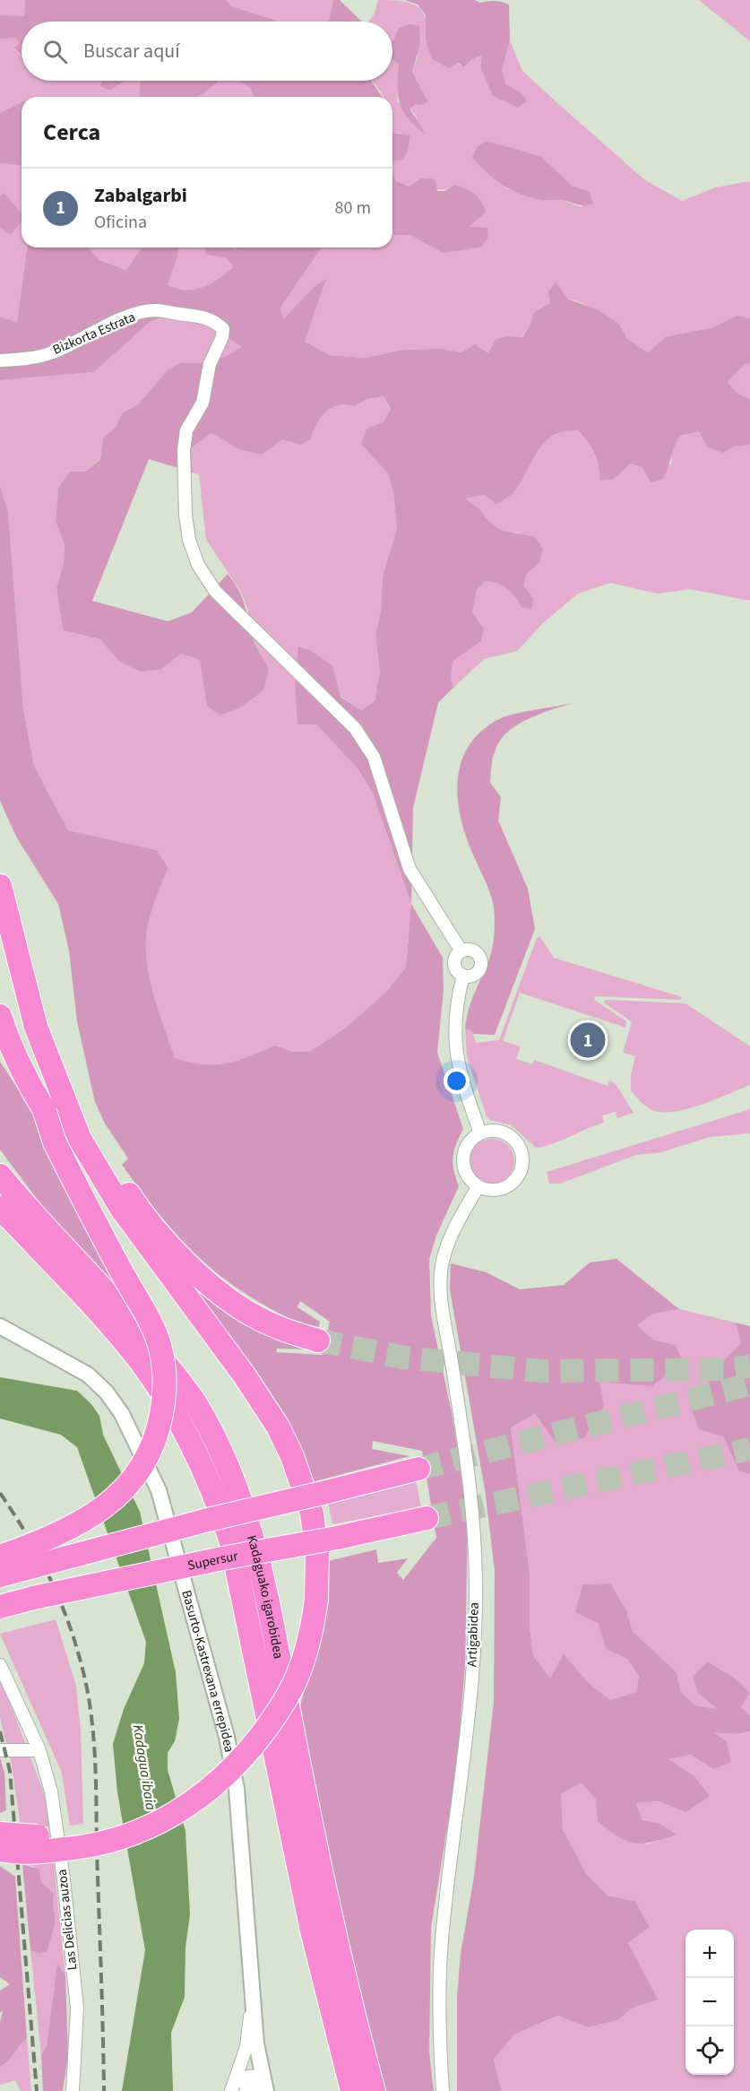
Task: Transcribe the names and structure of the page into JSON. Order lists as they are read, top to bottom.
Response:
{
  "streets": {
    "highway": ["Supersur", "Kadaguako igarobidea"],
    "street": [
      "Bizkorta Estrata",
      "Artigabidea",
      "Basurto-Kastrexana errepidea",
      "Las Delicias auzoa"
    ]
  },
  "water": ["Kadagua ibaia"],
  "page": {
    "search": "Buscar aquí",
    "heading": "Cerca",
    "list": [
      {
        "mark": "1",
        "name": "Zabalgarbi",
        "note": "Oficina",
        "value": "80 m"
      }
    ],
    "pins": "1",
    "map_buttons": ["+", "−"]
  }
}
